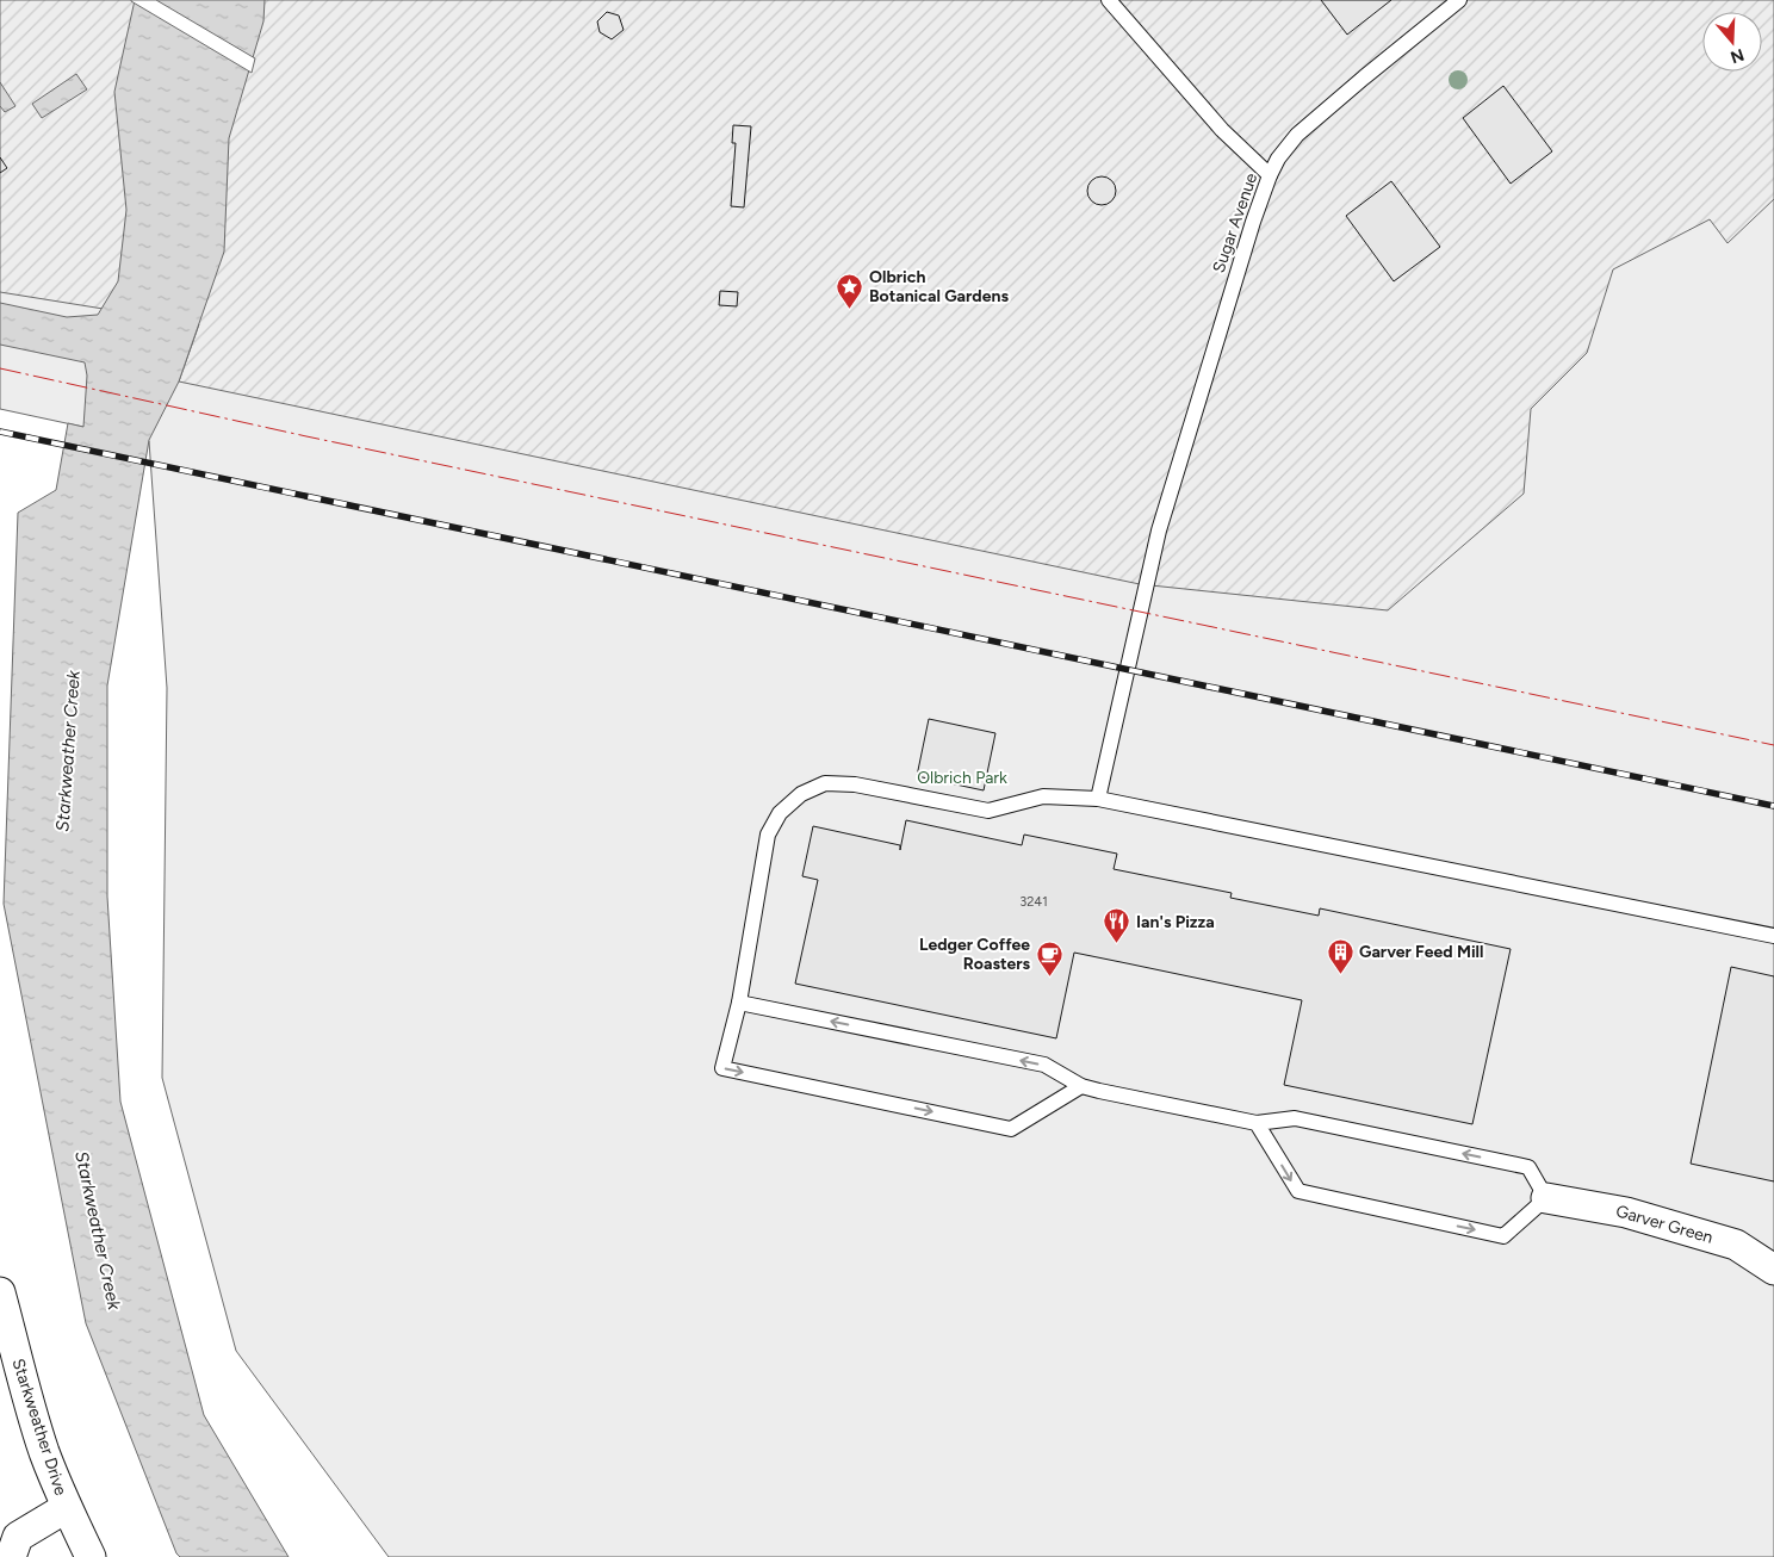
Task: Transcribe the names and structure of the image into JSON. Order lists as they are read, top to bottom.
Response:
{
  "streets": {
    "street": ["Garver Green", "Starkweather Drive"],
    "lane": ["Sugar Avenue"]
  },
  "water": ["Starkweather Creek"],
  "parks": ["Olbrich Park"],
  "places": {
    "place": ["Olbrich Botanical Gardens"],
    "restaurant": ["Ian's Pizza"],
    "building": ["Garver Feed Mill"],
    "cafe": ["Ledger Coffee Roasters"]
  },
  "house_numbers": ["3241"],
  "north": "bottom"
}
